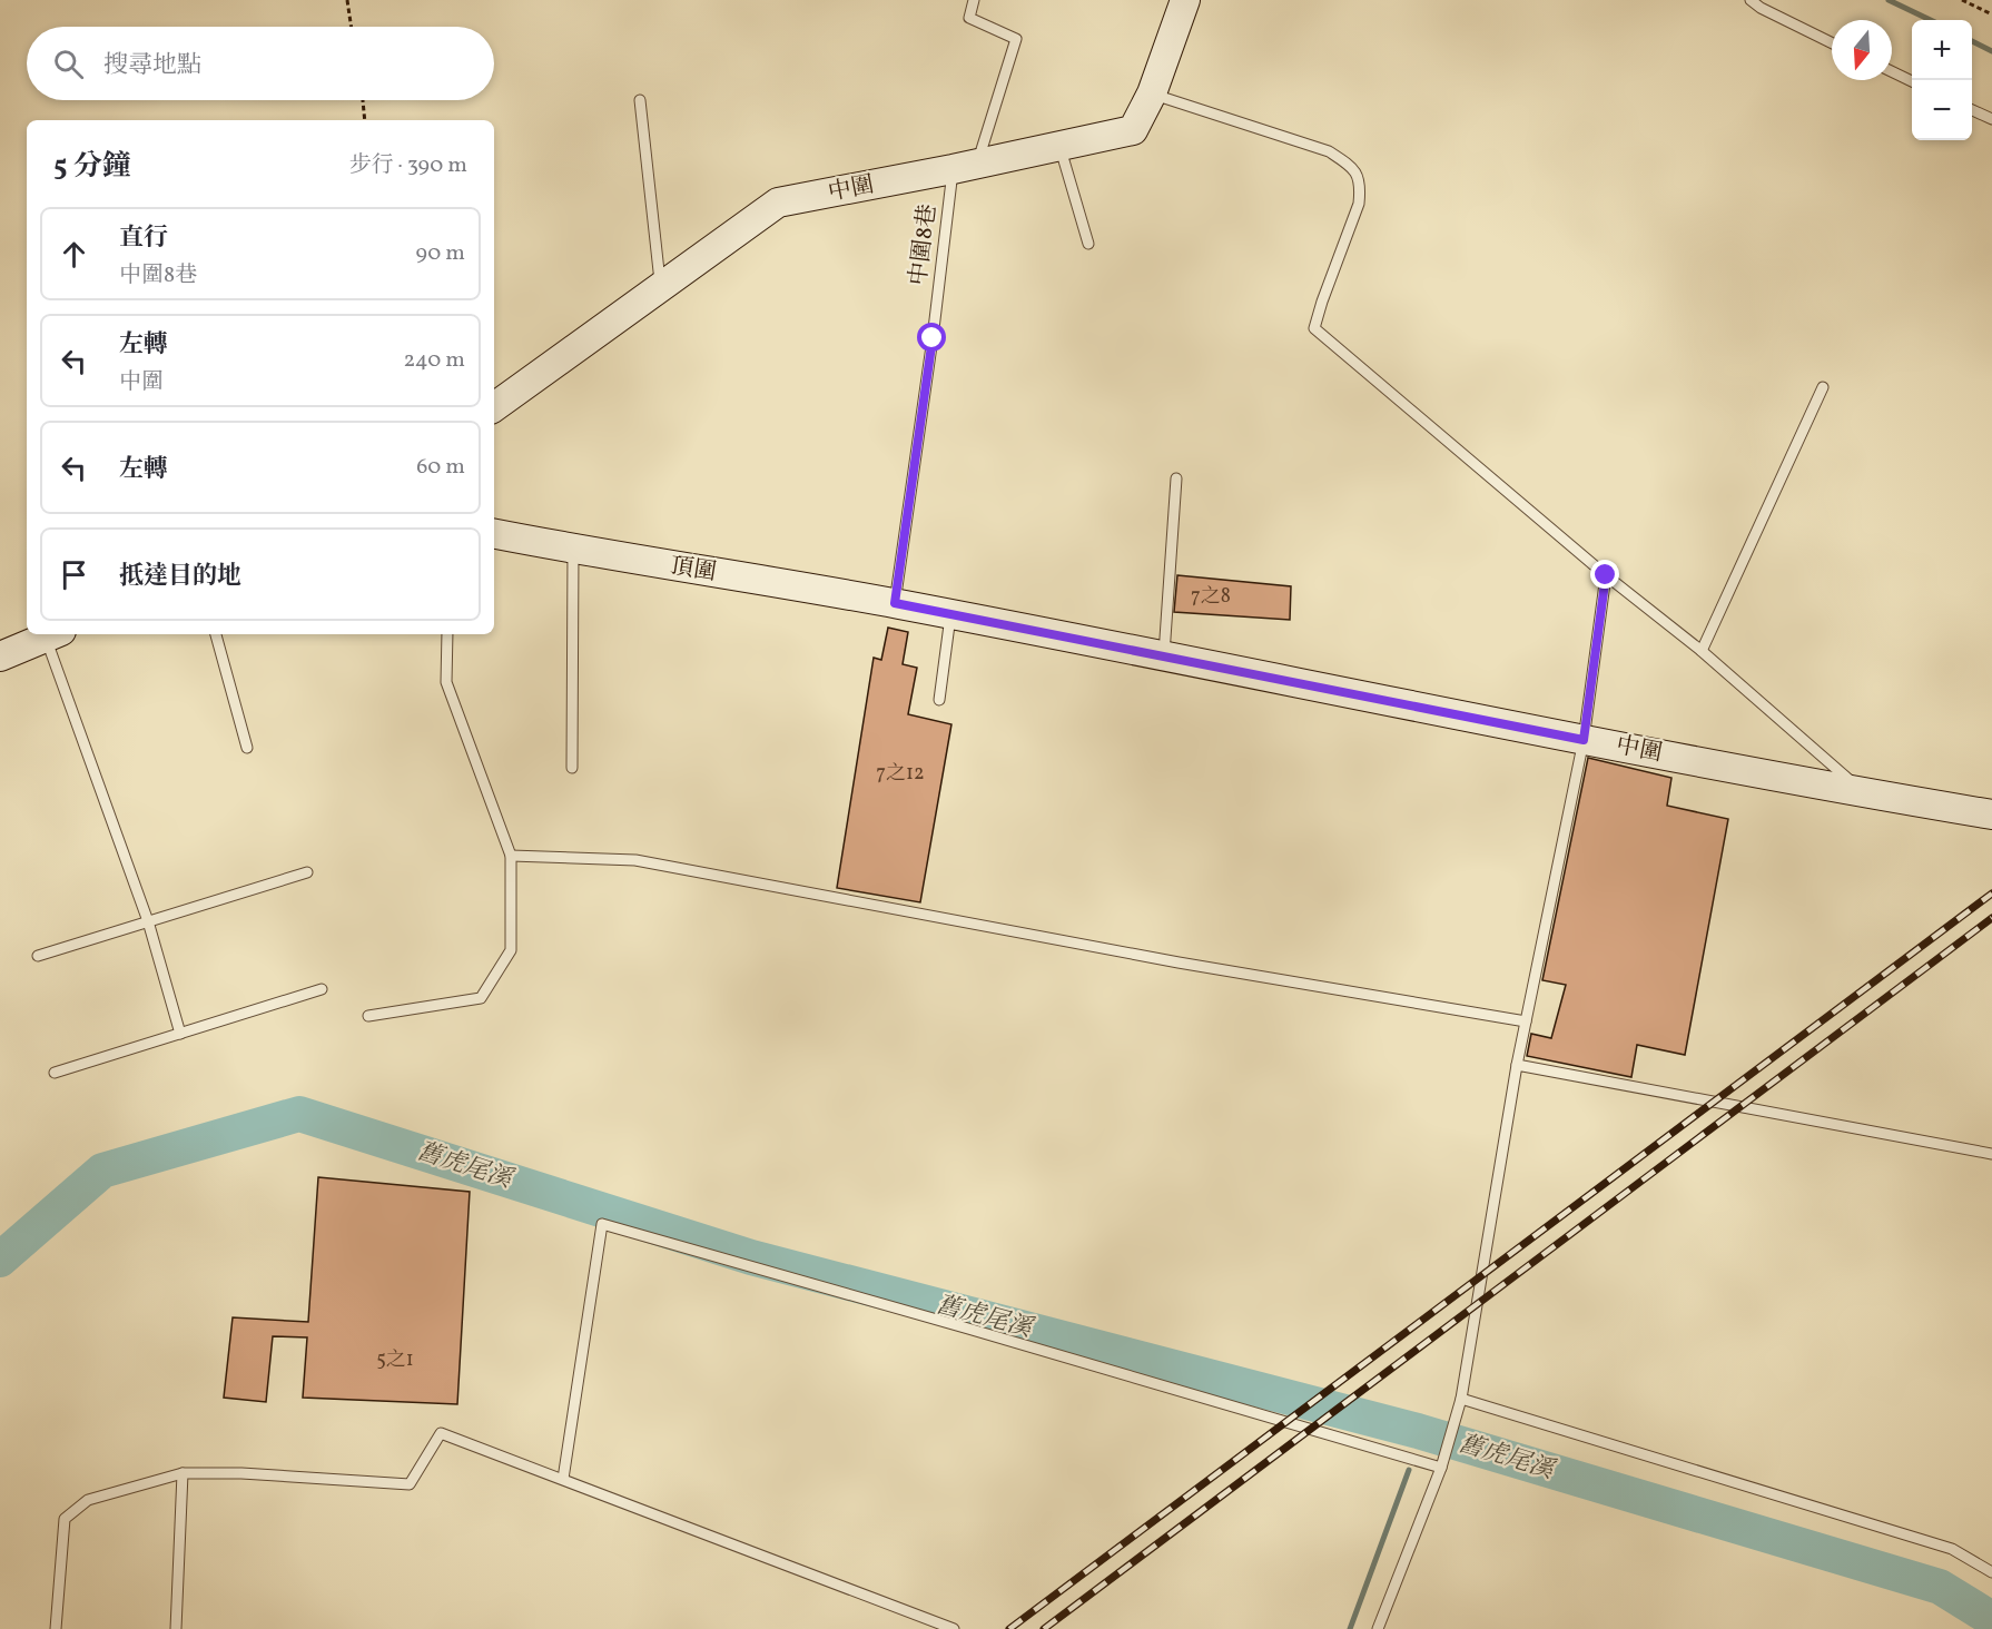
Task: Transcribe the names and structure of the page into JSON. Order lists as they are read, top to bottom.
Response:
{
  "streets": {
    "street": ["中圍", "頂圍"],
    "lane": ["中圍8巷"]
  },
  "crossings": [
    ["中圍", "中圍8巷"],
    ["中圍", "頂圍"],
    ["中圍8巷", "頂圍"]
  ],
  "water": ["舊虎尾溪"],
  "house_numbers": ["7之8", "7之12", "5之1"],
  "north": "bottom",
  "page": {
    "map_buttons": ["+", "−"],
    "search": "搜尋地點",
    "heading": ["5 分鐘", "步行 · 390 m"],
    "list": [
      ["直行", "中圍8巷", "90 m"],
      ["左轉", "中圍", "240 m"],
      ["左轉", "60 m"],
      "抵達目的地"
    ]
  }
}
